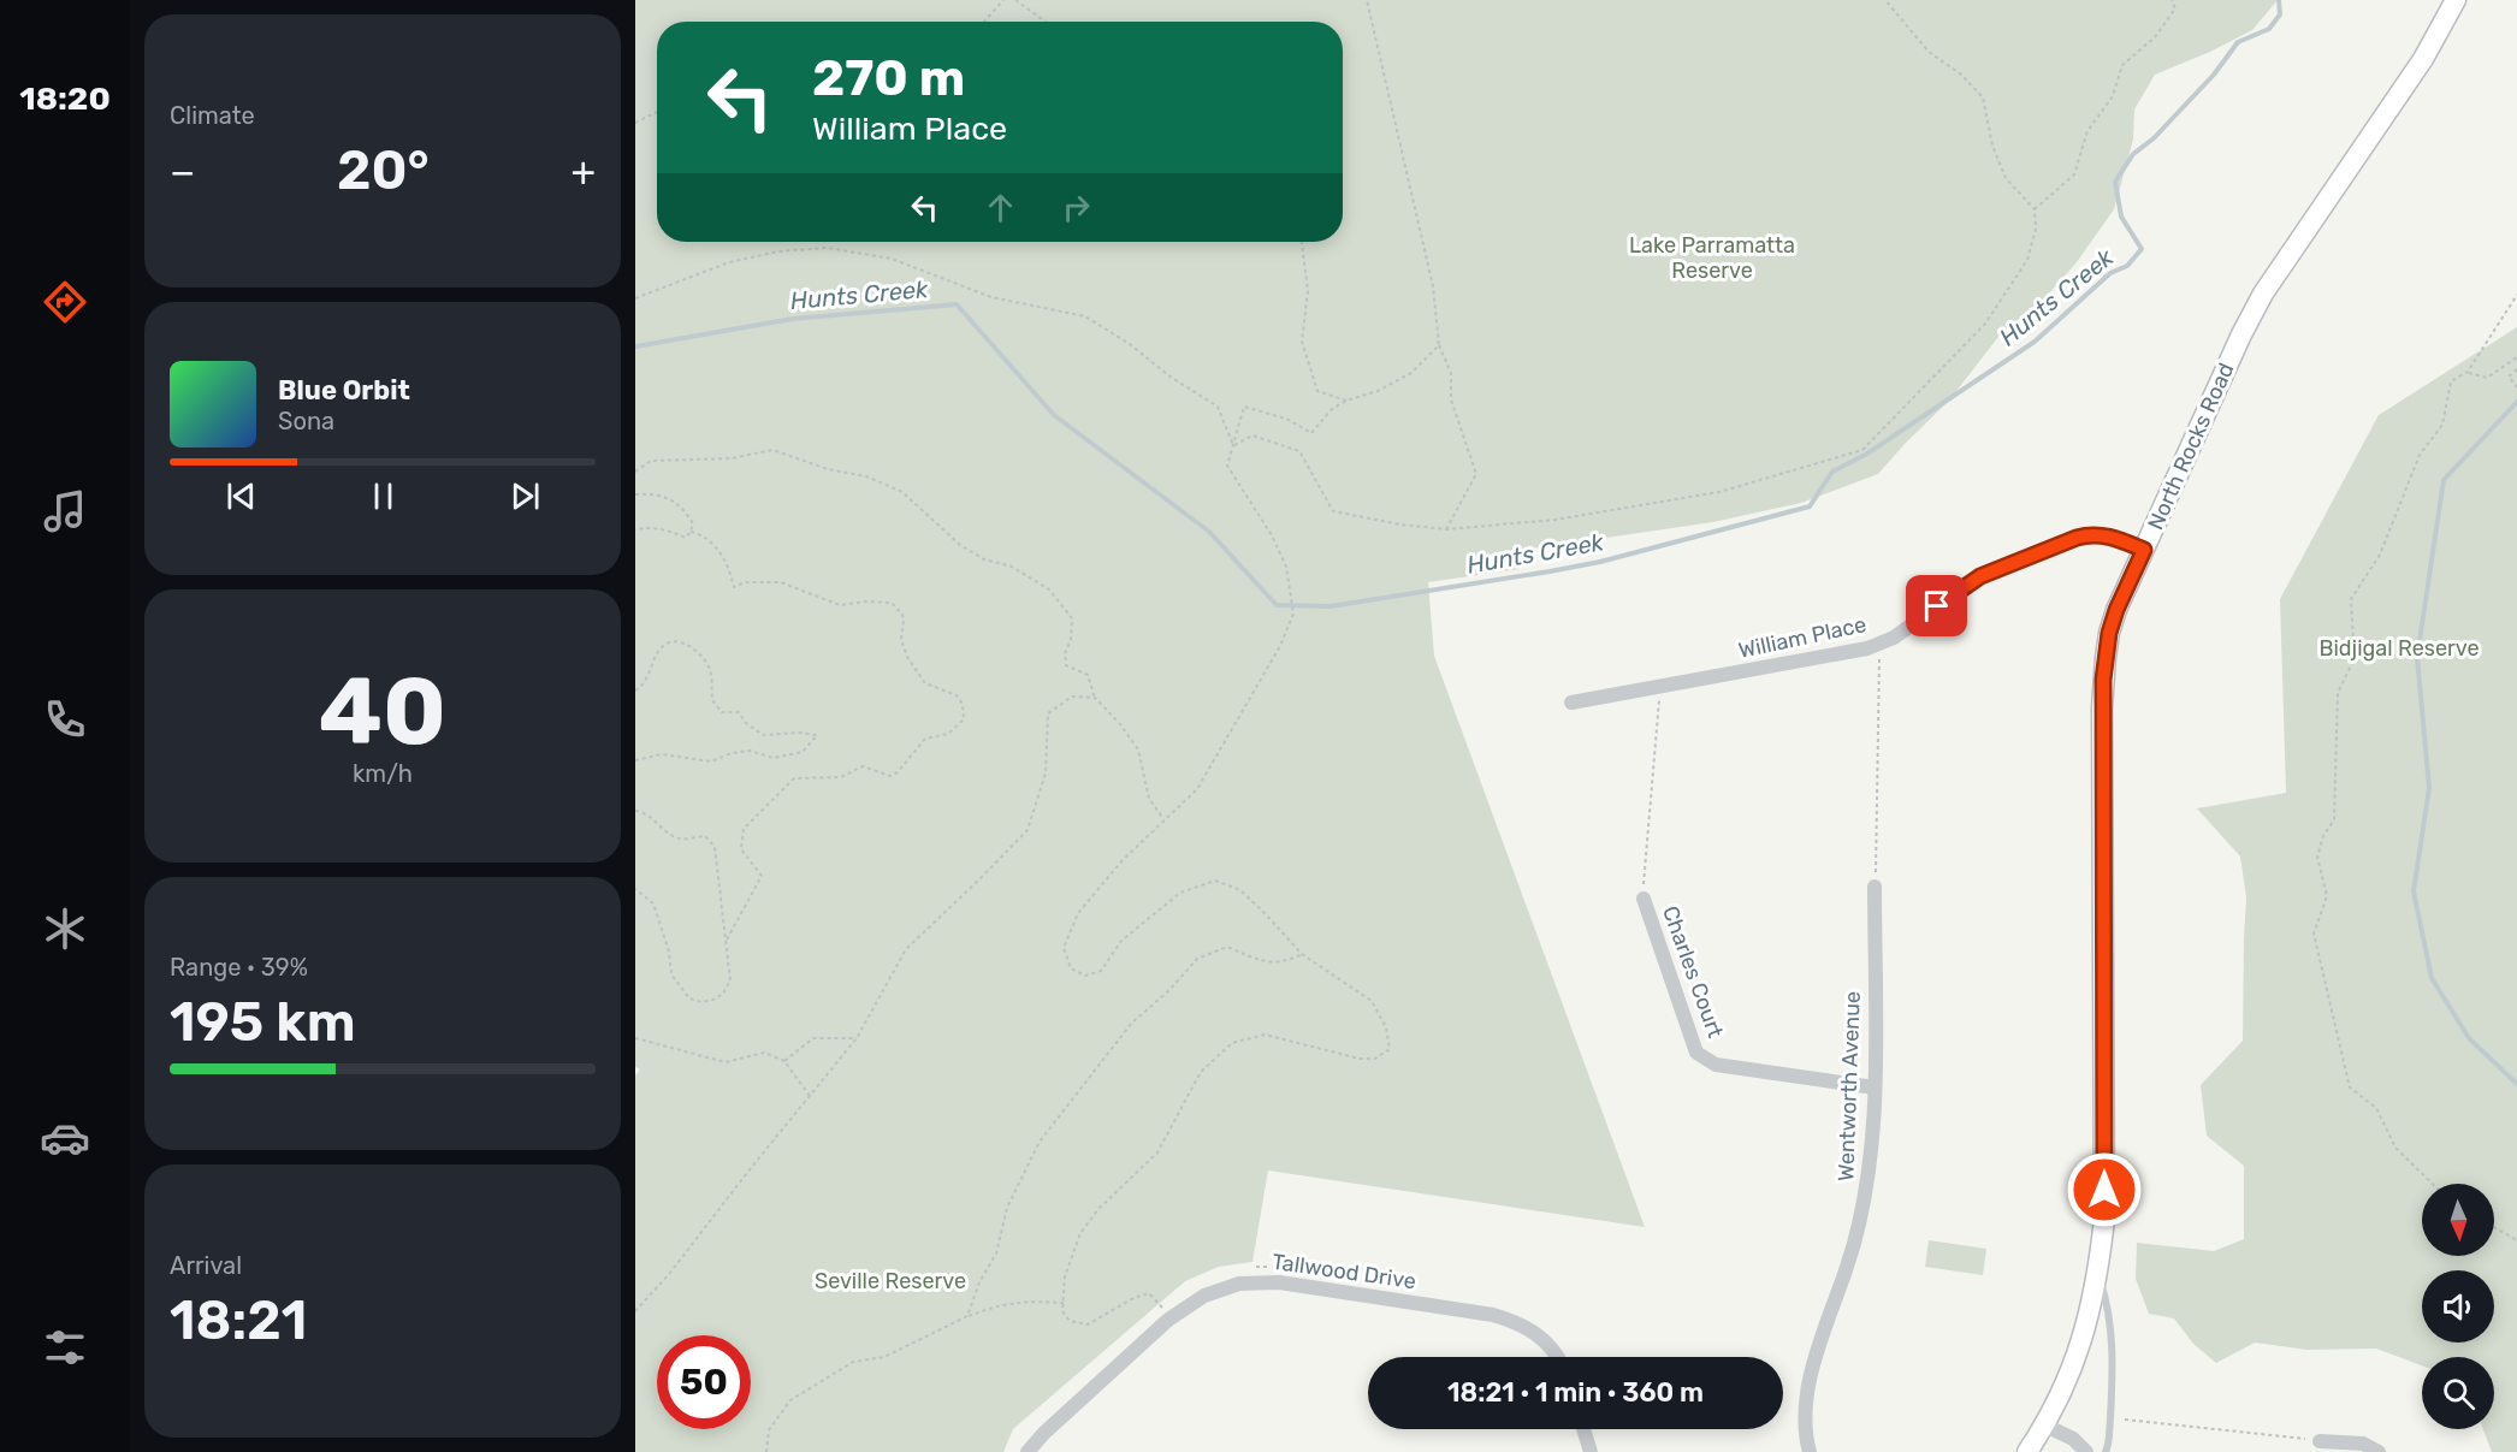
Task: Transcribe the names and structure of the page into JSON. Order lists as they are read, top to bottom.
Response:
{
  "streets": {
    "main road": ["North Rocks Road"],
    "street": [
      "William Place",
      "Charles Court",
      "Wentworth Avenue",
      "Tallwood Drive"
    ]
  },
  "crossings": [
    ["North Rocks Road", "William Place"],
    ["Charles Court", "Wentworth Avenue"]
  ],
  "water": ["Hunts Creek"],
  "parks": ["Lake Parramatta Reserve", "Bidjigal Reserve", "Seville Reserve"],
  "north": "bottom",
  "page": {
    "tabs": "18:20",
    "tile": [
      "Climate",
      ["40", "km/h"],
      ["Range · 39%", "195 km"],
      ["Arrival", "18:21"]
    ],
    "turn": ["270 m", "William Place"],
    "heat": ["−", "20°", "+"],
    "song": ["Blue Orbit", "Sona"],
    "limit": "50",
    "trip": "18:21 · 1 min · 360 m"
  }
}
